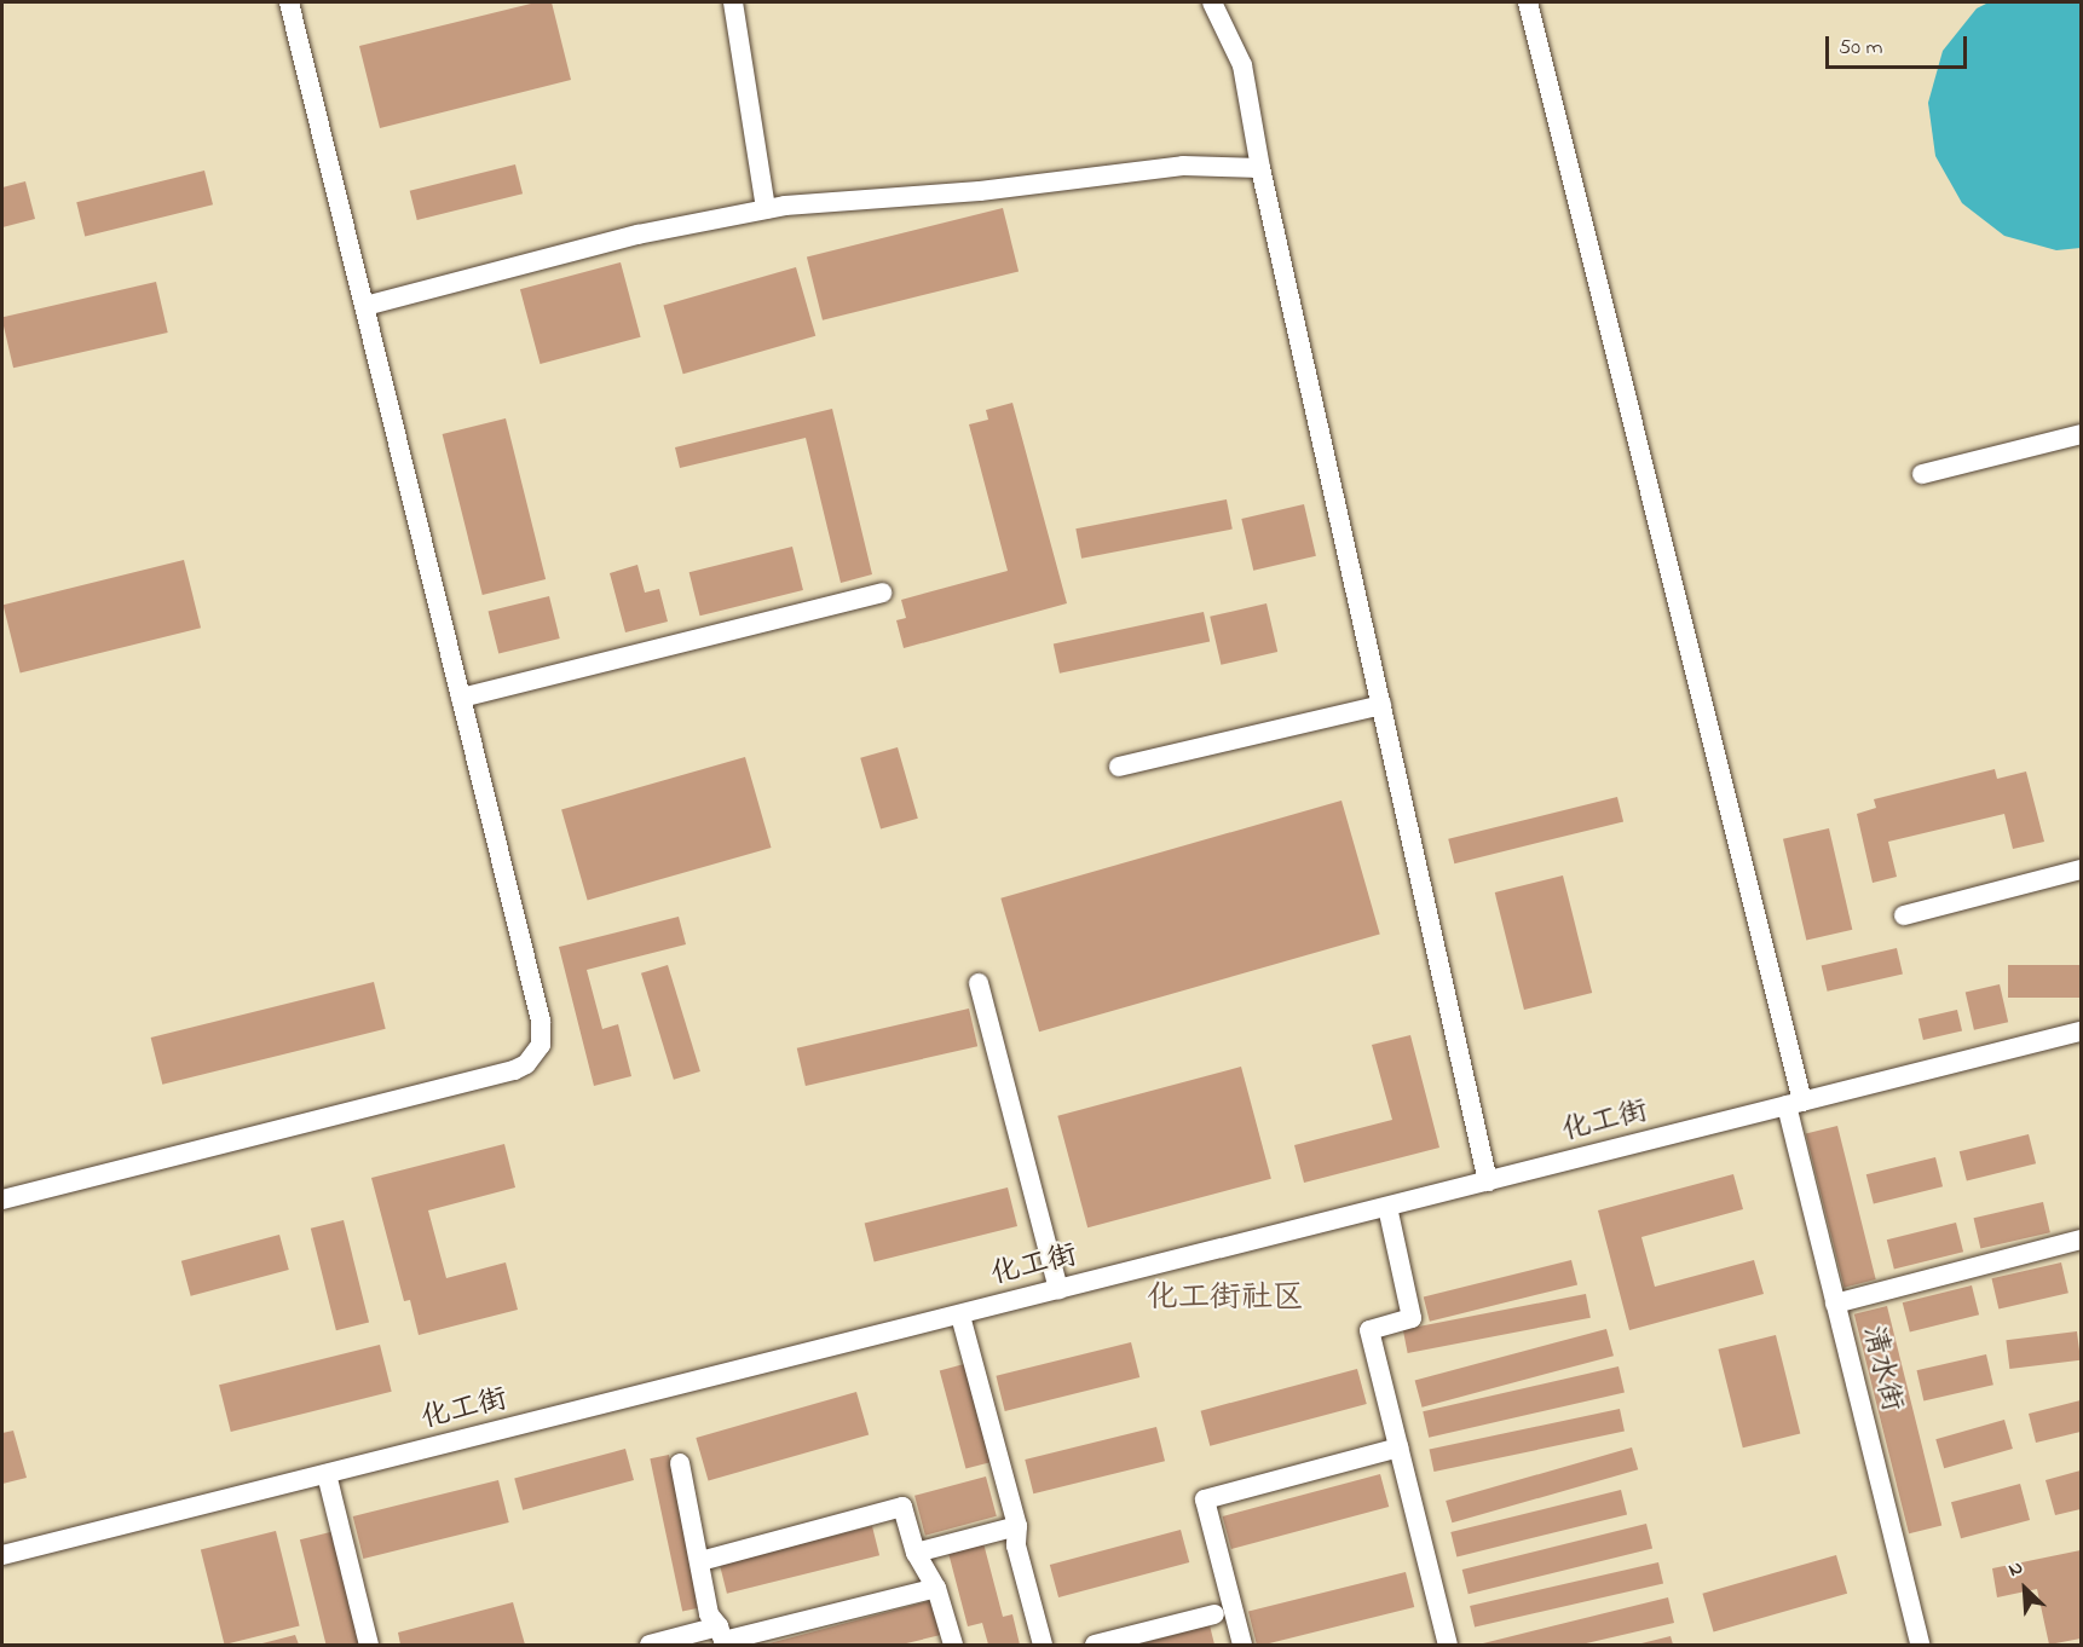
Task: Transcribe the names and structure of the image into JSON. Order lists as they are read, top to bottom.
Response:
{
  "streets": {
    "street": ["化工街", "清水街"]
  },
  "crossings": [
    ["化工街", "清水街"]
  ],
  "districts": ["化工街社区"],
  "scale_bar": "50 m",
  "north": "top left"
}
